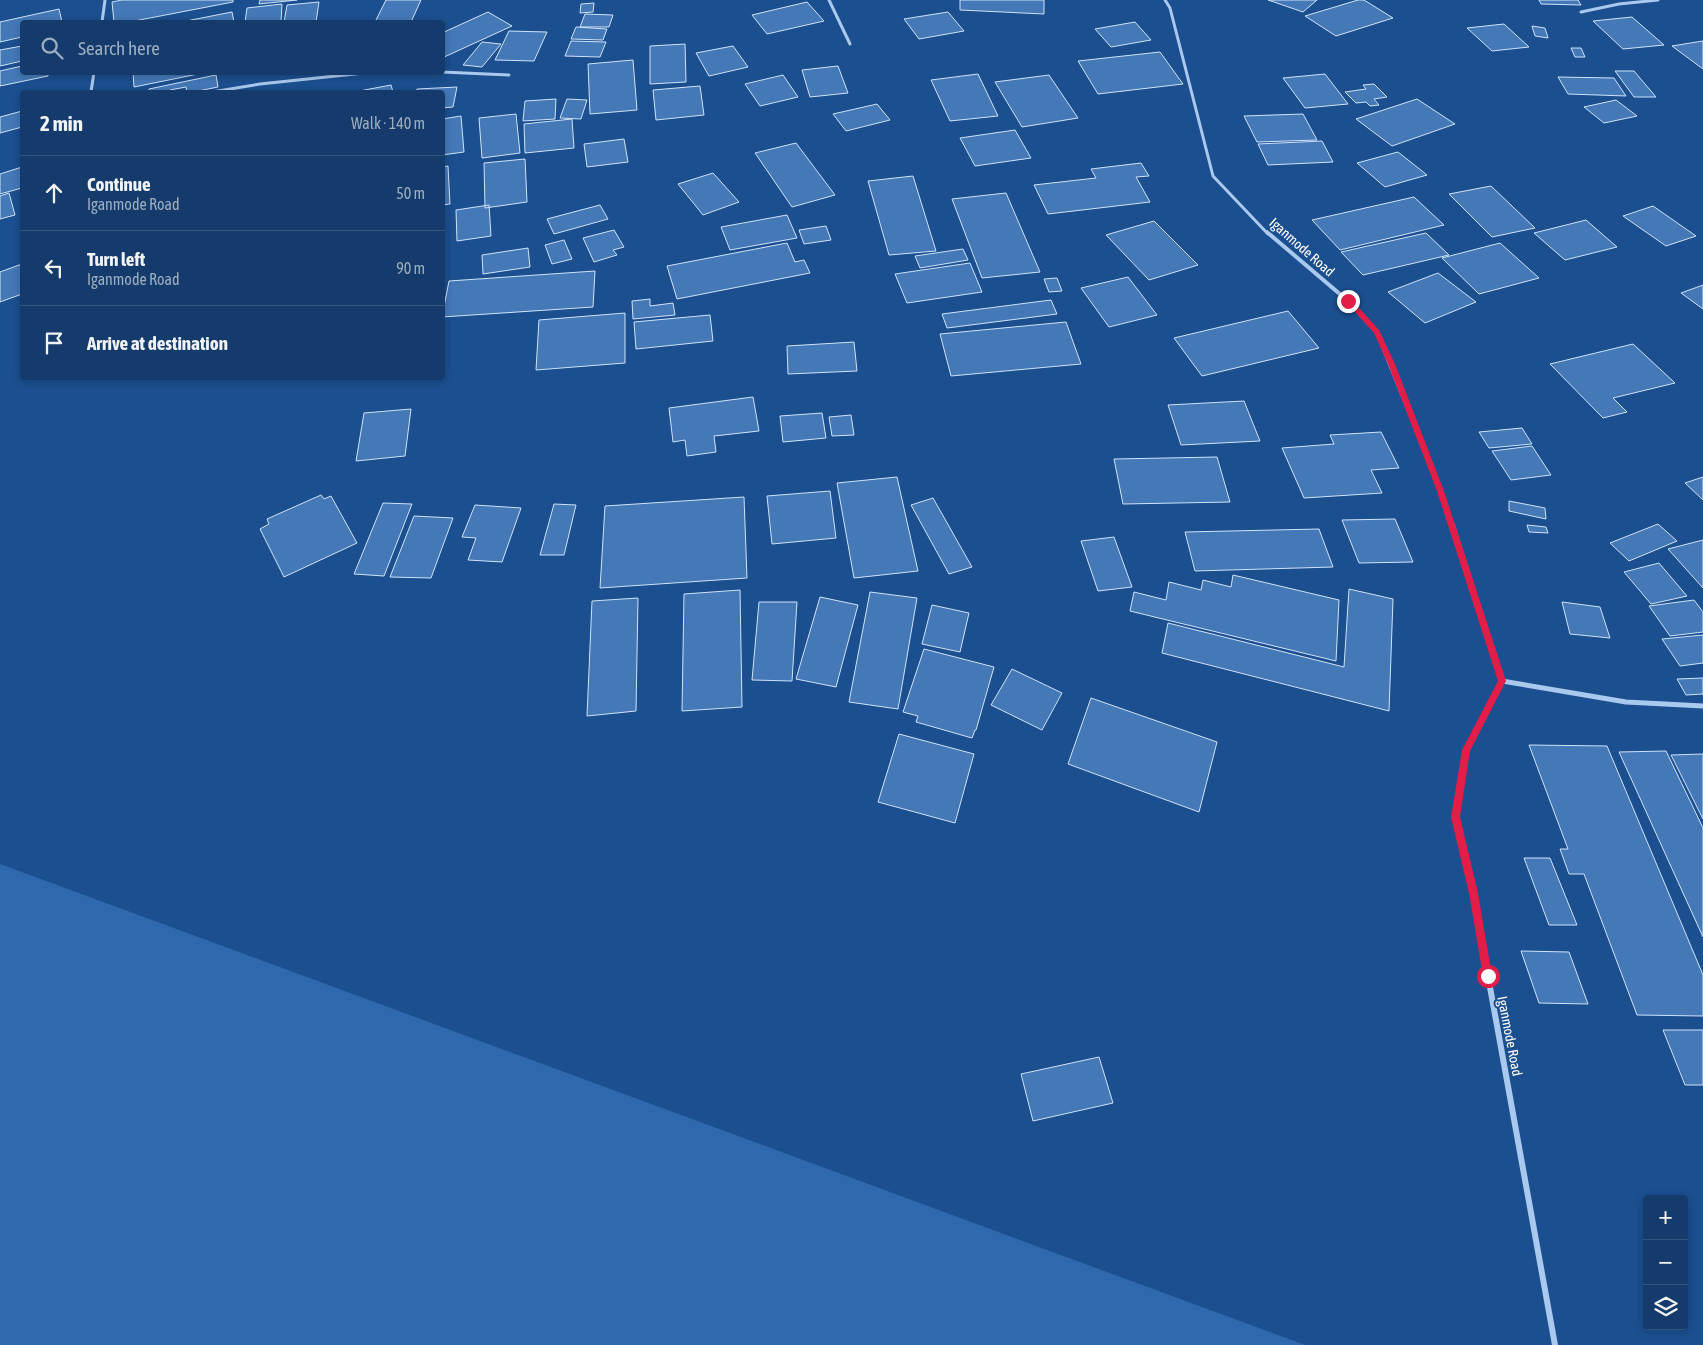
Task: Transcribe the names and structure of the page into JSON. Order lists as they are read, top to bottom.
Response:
{
  "streets": {
    "street": ["Iganmode Road"]
  },
  "page": {
    "search": "Search here",
    "heading": ["2 min", "Walk · 140 m"],
    "list": [
      ["Continue", "Iganmode Road", "50 m"],
      ["Turn left", "Iganmode Road", "90 m"],
      "Arrive at destination"
    ],
    "map_buttons": ["+", "−"]
  }
}
